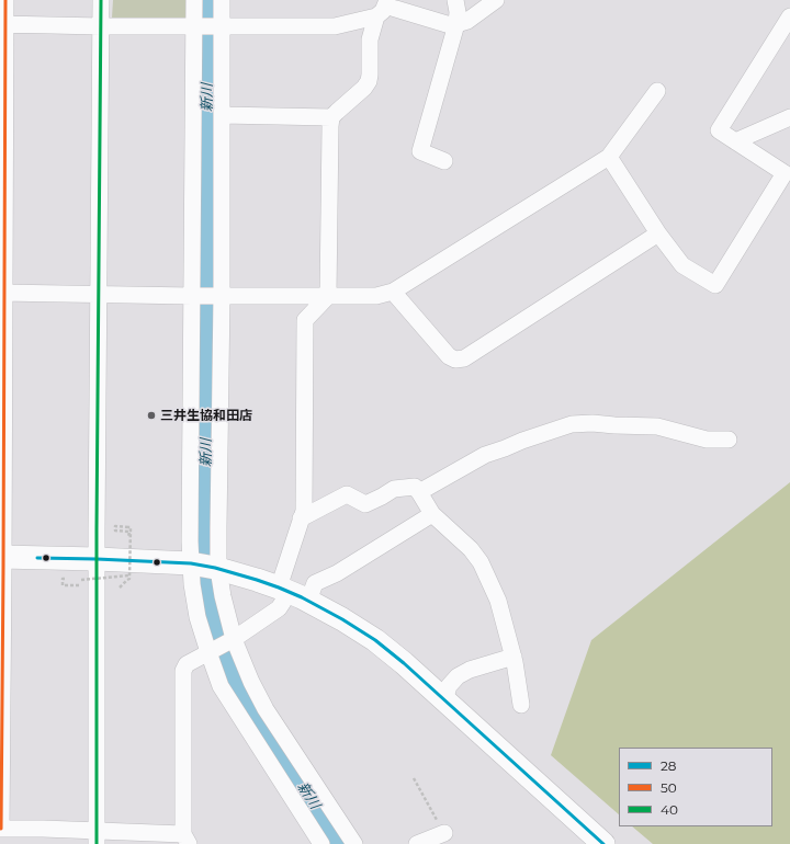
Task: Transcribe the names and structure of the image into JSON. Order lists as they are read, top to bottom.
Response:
{
  "water": ["新川"],
  "places": ["三井生協和田店"],
  "lines": ["transit line 50", "transit line 40", "transit line 28"],
  "legend": ["28", "50", "40"]
}
